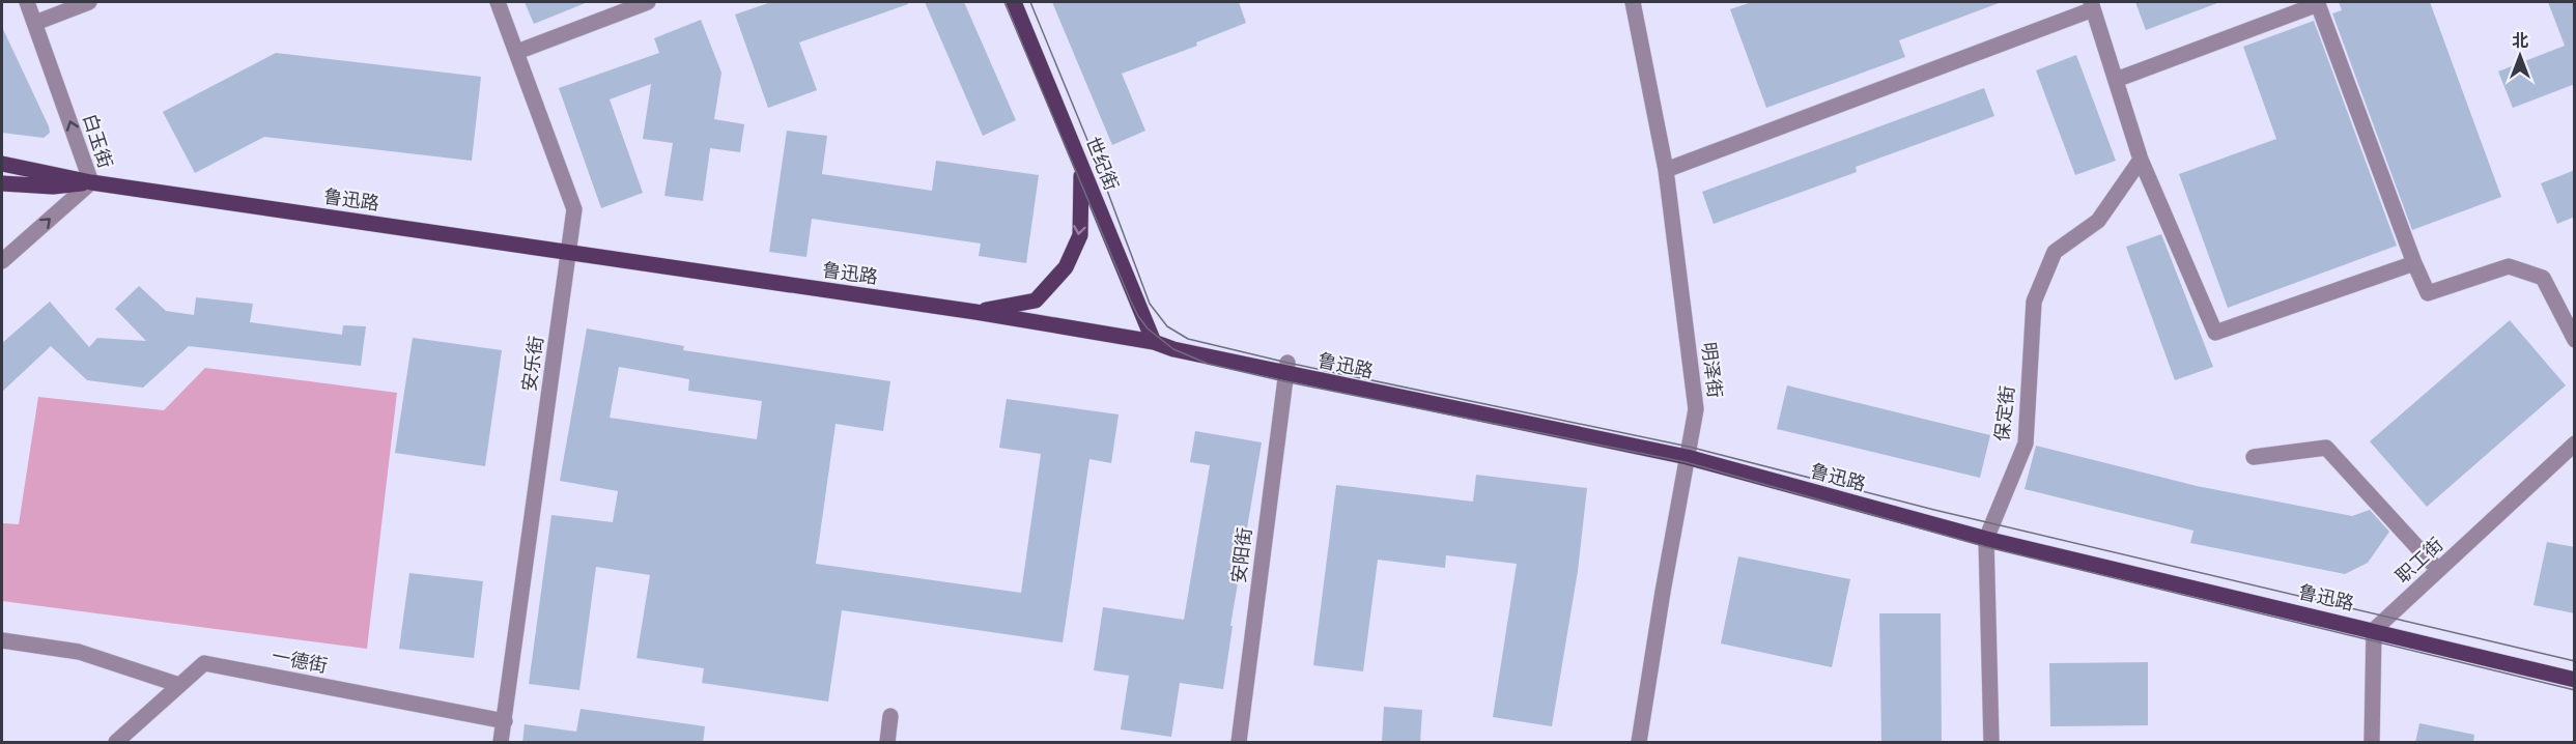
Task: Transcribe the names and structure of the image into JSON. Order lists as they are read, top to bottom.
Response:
{
  "streets": {
    "main road": ["世纪街", "鲁迅路"],
    "street": [
      "白玉街",
      "安乐街",
      "明泽街",
      "保定街",
      "安阳街",
      "职工街",
      "一德街"
    ]
  },
  "crossings": [
    ["白玉街", "鲁迅路"],
    ["世纪街", "鲁迅路"],
    ["鲁迅路", "安乐街"],
    ["鲁迅路", "明泽街"],
    ["鲁迅路", "保定街"],
    ["鲁迅路", "安阳街"],
    ["鲁迅路", "职工街"],
    ["安乐街", "一德街"]
  ],
  "one_way": ["白玉街"],
  "north": "top"
}
